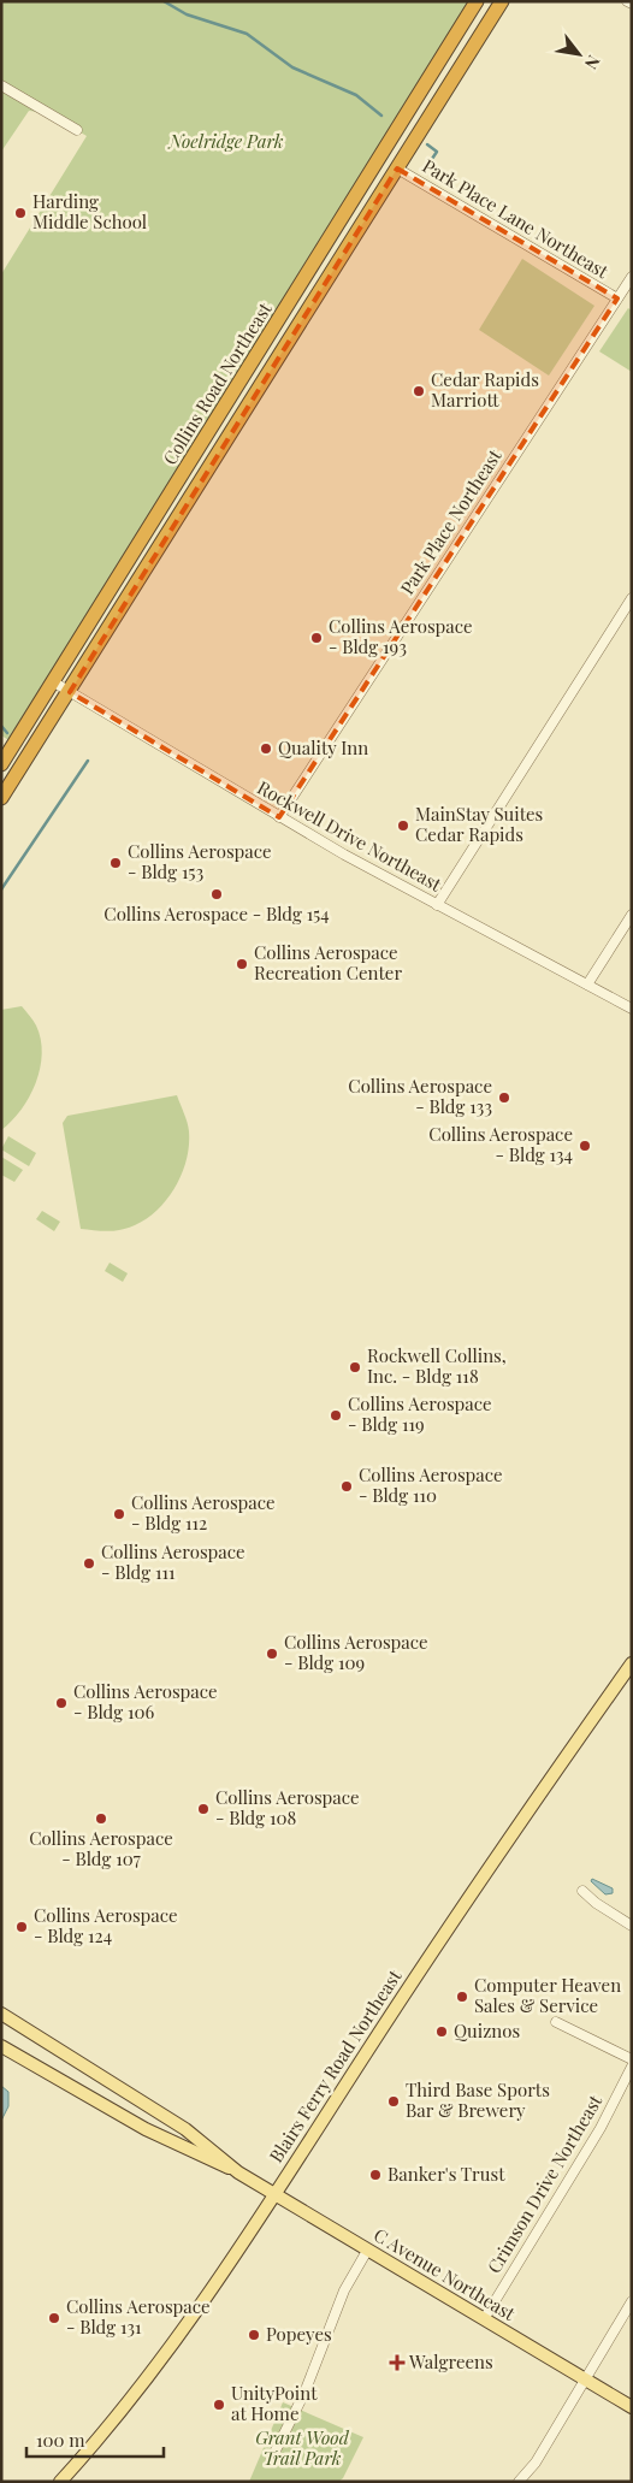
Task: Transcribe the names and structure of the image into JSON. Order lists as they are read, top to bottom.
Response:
{
  "streets": {
    "highway": ["Collins Road Northeast"],
    "main road": ["Blairs Ferry Road Northeast", "C Avenue Northeast"],
    "street": [
      "Park Place Lane Northeast",
      "Park Place Northeast",
      "Rockwell Drive Northeast",
      "Crimson Drive Northeast"
    ]
  },
  "crossings": [
    ["Park Place Lane Northeast", "Collins Road Northeast"],
    ["Park Place Lane Northeast", "Park Place Northeast"],
    ["Collins Road Northeast", "Rockwell Drive Northeast"],
    ["Park Place Northeast", "Rockwell Drive Northeast"],
    ["Blairs Ferry Road Northeast", "C Avenue Northeast"],
    ["Crimson Drive Northeast", "C Avenue Northeast"]
  ],
  "parks": ["Noelridge Park", "Grant Wood Trail Park"],
  "places": {
    "other": [
      "Harding Middle School",
      "Cedar Rapids Marriott",
      "Collins Aerospace - Bldg 193",
      "Quality Inn",
      "MainStay Suites Cedar Rapids",
      "Collins Aerospace - Bldg 153",
      "Collins Aerospace - Bldg 154",
      "Collins Aerospace Recreation Center",
      "Collins Aerospace - Bldg 133",
      "Collins Aerospace - Bldg 134",
      "Rockwell Collins, Inc. - Bldg 118",
      "Collins Aerospace - Bldg 119",
      "Collins Aerospace - Bldg 110",
      "Collins Aerospace - Bldg 112",
      "Collins Aerospace - Bldg 111",
      "Collins Aerospace - Bldg 109",
      "Collins Aerospace - Bldg 106",
      "Collins Aerospace - Bldg 108",
      "Collins Aerospace - Bldg 107",
      "Collins Aerospace - Bldg 124",
      "Computer Heaven Sales & Service",
      "Quiznos",
      "Third Base Sports Bar & Brewery",
      "Banker's Trust",
      "Collins Aerospace - Bldg 131",
      "Popeyes",
      "UnityPoint at Home"
    ],
    "health": ["Walgreens"]
  },
  "scale_bar": "100 m",
  "north": "bottom right"
}
